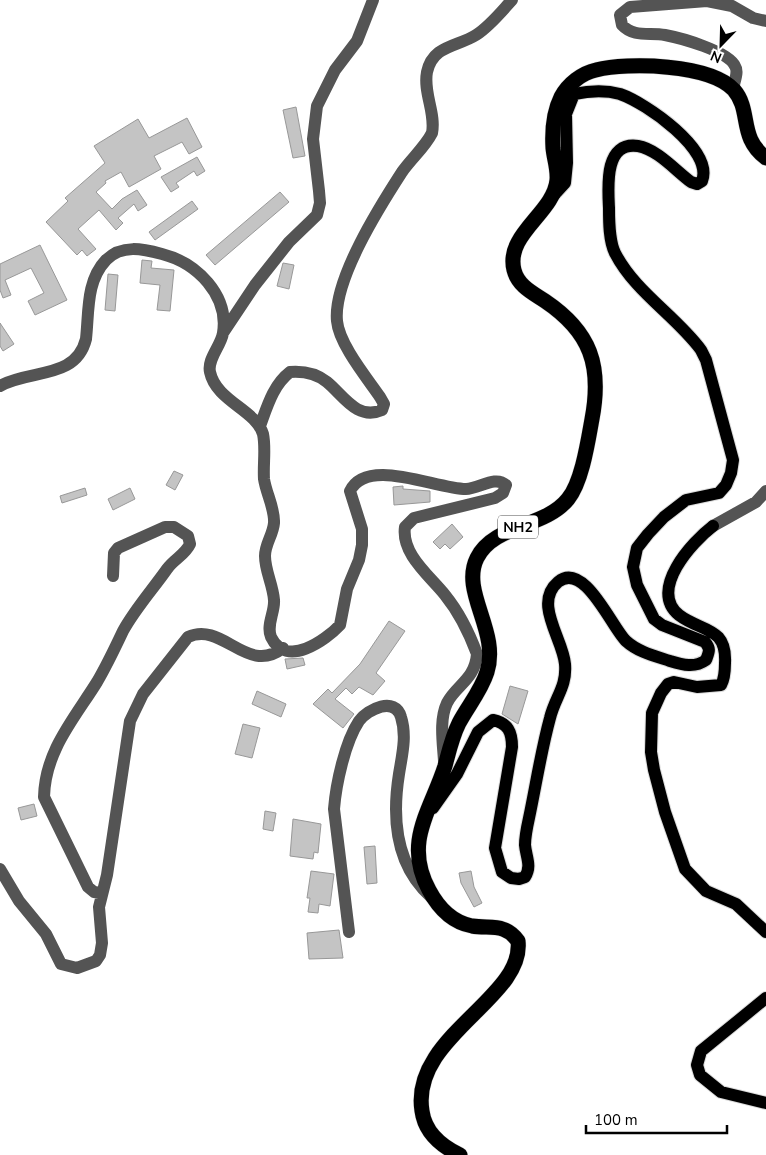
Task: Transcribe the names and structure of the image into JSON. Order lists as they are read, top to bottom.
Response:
{
  "streets": {
    "highway": ["NH2"]
  },
  "scale_bar": "100 m",
  "north": "bottom left"
}
